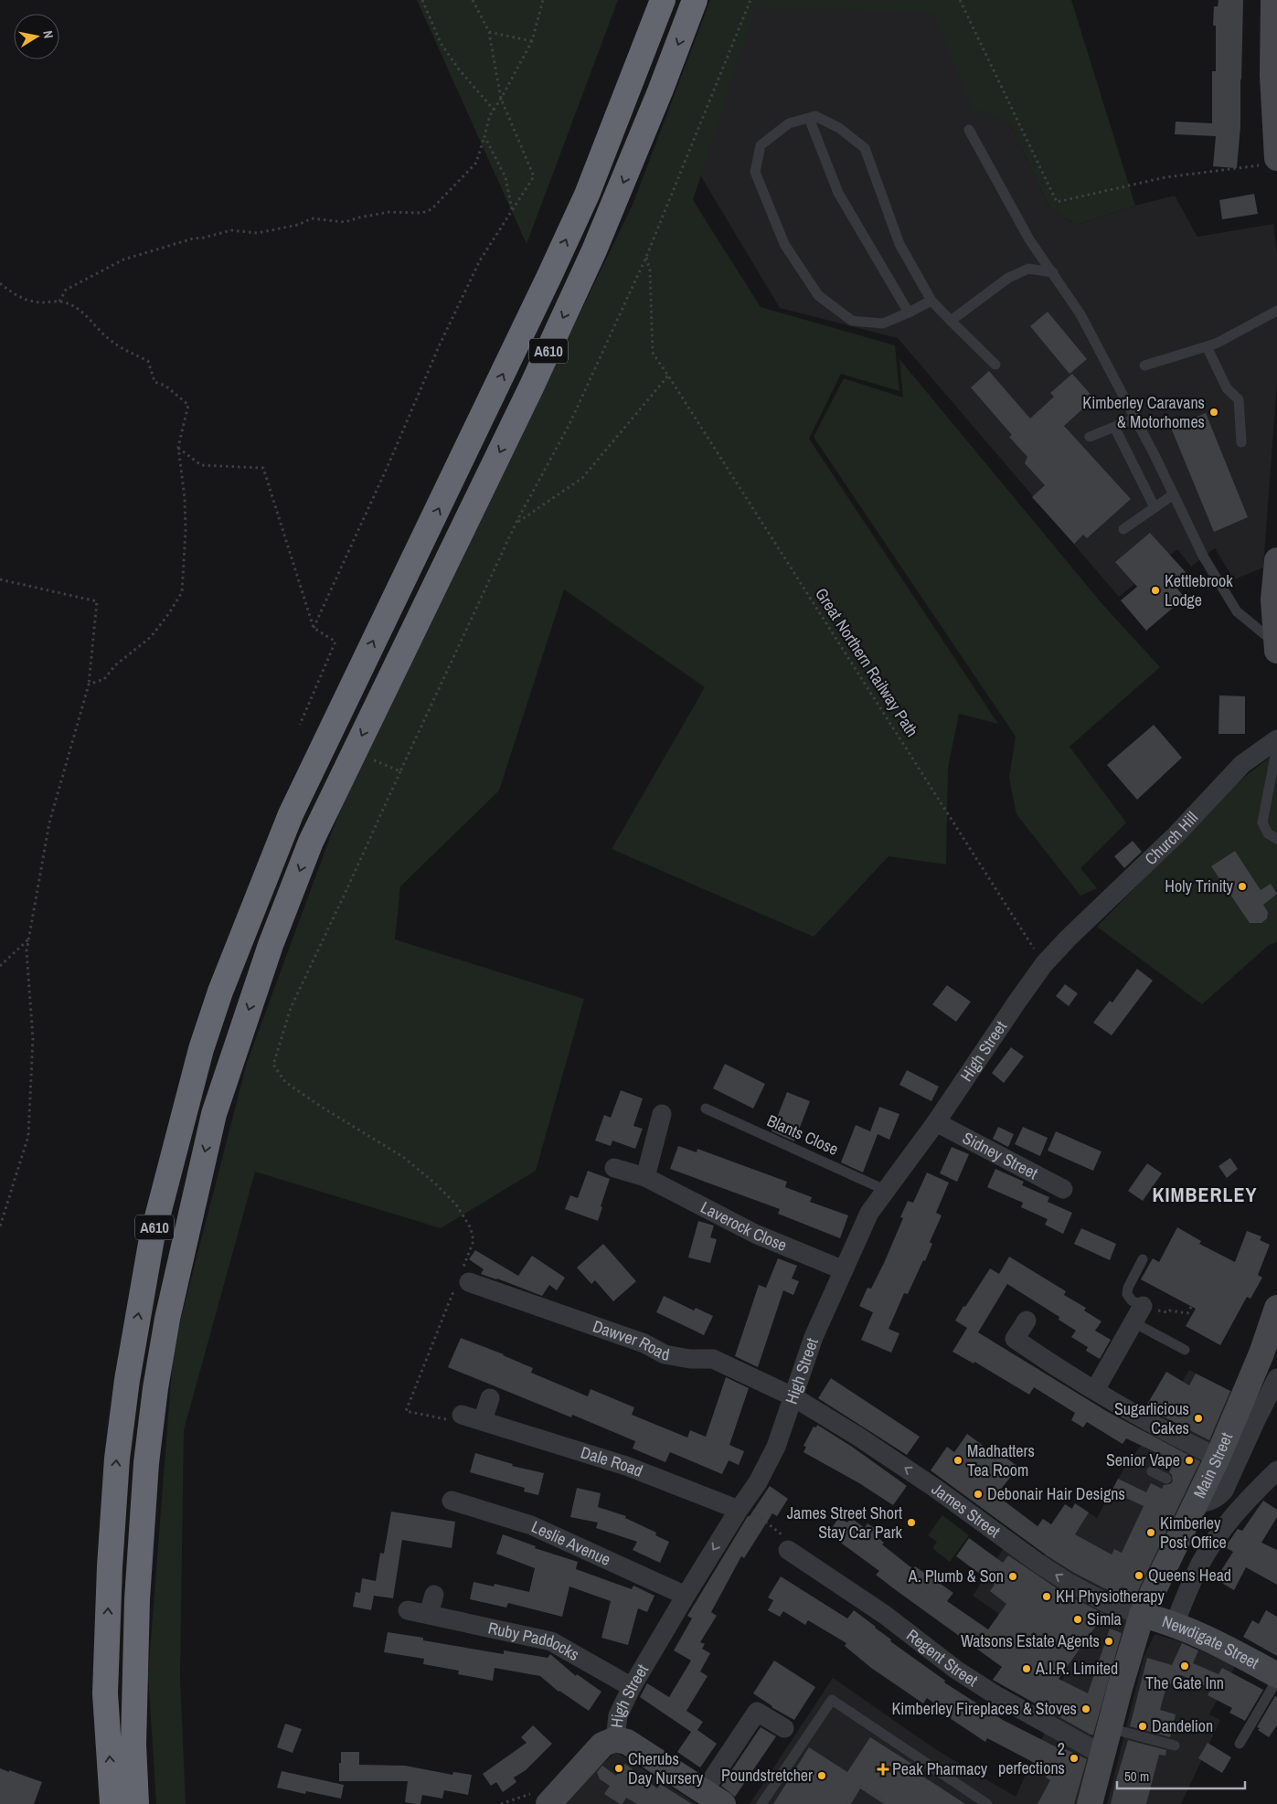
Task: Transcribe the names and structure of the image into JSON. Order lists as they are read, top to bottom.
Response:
{
  "streets": {
    "highway": ["A610"],
    "street": [
      "Church Hill",
      "High Street",
      "Sidney Street",
      "Laverock Close",
      "Dawver Road",
      "Dale Road",
      "Main Street",
      "James Street",
      "Leslie Avenue",
      "Ruby Paddocks",
      "Newdigate Street",
      "Regent Street"
    ],
    "lane": ["Blants Close"],
    "path": ["Great Northern Railway Path"]
  },
  "crossings": [
    ["Great Northern Railway Path", "High Street"],
    ["Church Hill", "High Street"],
    ["High Street", "Blants Close"],
    ["High Street", "Sidney Street"],
    ["High Street", "Laverock Close"],
    ["High Street", "Dawver Road"],
    ["High Street", "Dale Road"],
    ["High Street", "James Street"],
    ["High Street", "Leslie Avenue"],
    ["High Street", "Ruby Paddocks"],
    ["Dawver Road", "James Street"],
    ["Main Street", "James Street"],
    ["Main Street", "Newdigate Street"],
    ["Main Street", "Regent Street"],
    ["James Street", "Newdigate Street"]
  ],
  "one_way": ["James Street"],
  "districts": ["KIMBERLEY"],
  "places": {
    "other": [
      "Kimberley Caravans & Motorhomes",
      "Kettlebrook Lodge",
      "Holy Trinity",
      "Sugarlicious Cakes",
      "Madhatters Tea Room",
      "Senior Vape",
      "Debonair Hair Designs",
      "James Street Short Stay Car Park",
      "Kimberley Post Office",
      "Queens Head",
      "A. Plumb & Son",
      "KH Physiotherapy",
      "Simla",
      "Watsons Estate Agents",
      "The Gate Inn",
      "A.I.R. Limited",
      "Kimberley Fireplaces & Stoves",
      "Dandelion",
      "2 perfections",
      "Cherubs Day Nursery",
      "Poundstretcher"
    ],
    "health": ["Peak Pharmacy"]
  },
  "scale_bar": "50 m",
  "north": "right"
}
